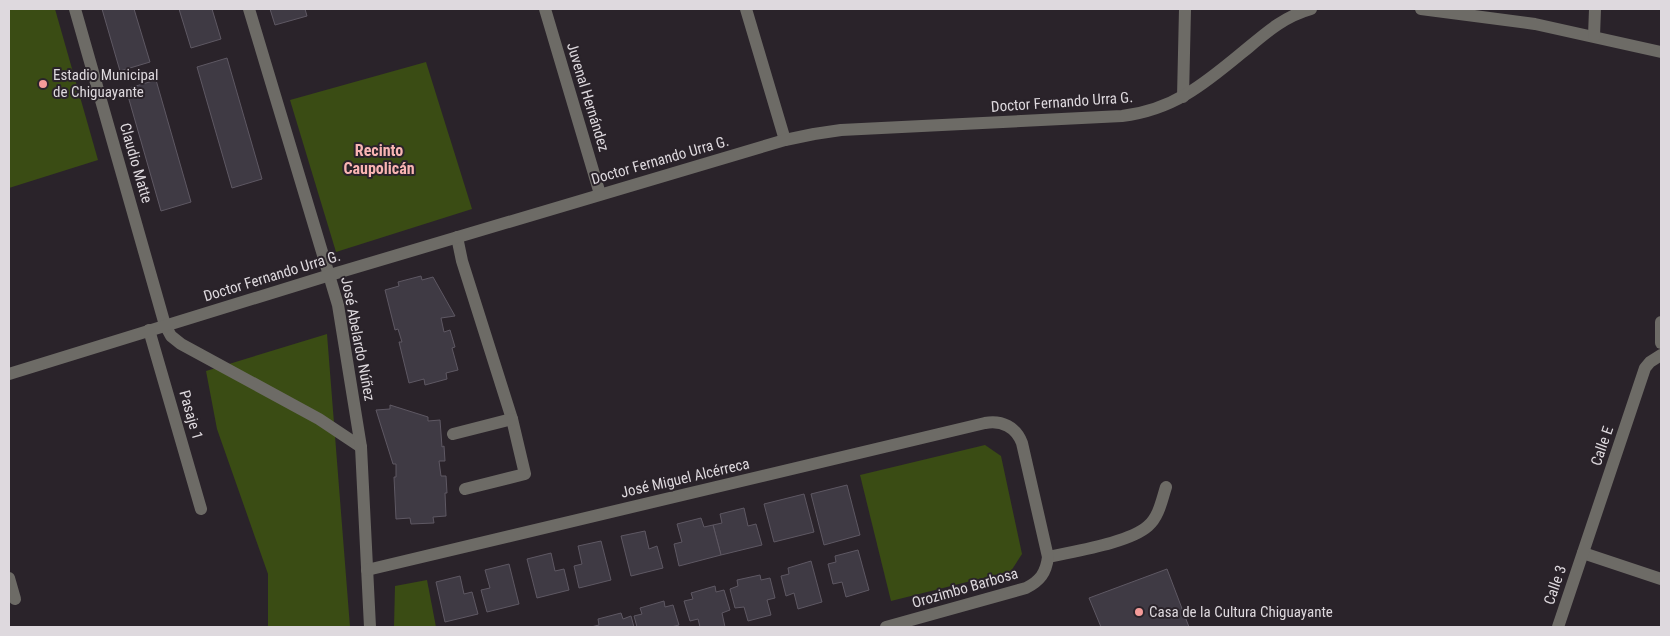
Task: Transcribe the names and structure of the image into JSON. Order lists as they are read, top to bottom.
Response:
{
  "streets": {
    "street": [
      "Juvenal Hernández",
      "Doctor Fernando Urra G.",
      "Claudio Matte",
      "José Abelardo Núñez",
      "Pasaje 1",
      "Calle E",
      "José Miguel Alcérreca",
      "Calle 3",
      "Orozimbo Barbosa"
    ]
  },
  "crossings": [
    ["Juvenal Hernández", "Doctor Fernando Urra G."],
    ["Doctor Fernando Urra G.", "Claudio Matte"],
    ["Doctor Fernando Urra G.", "José Abelardo Núñez"],
    ["Doctor Fernando Urra G.", "Pasaje 1"],
    ["José Abelardo Núñez", "José Miguel Alcérreca"],
    ["Calle E", "Calle 3"],
    ["José Miguel Alcérreca", "Orozimbo Barbosa"]
  ],
  "districts": ["Recinto Caupolicán"],
  "places": ["Estadio Municipal de Chiguayante", "Casa de la Cultura Chiguayante"]
}
